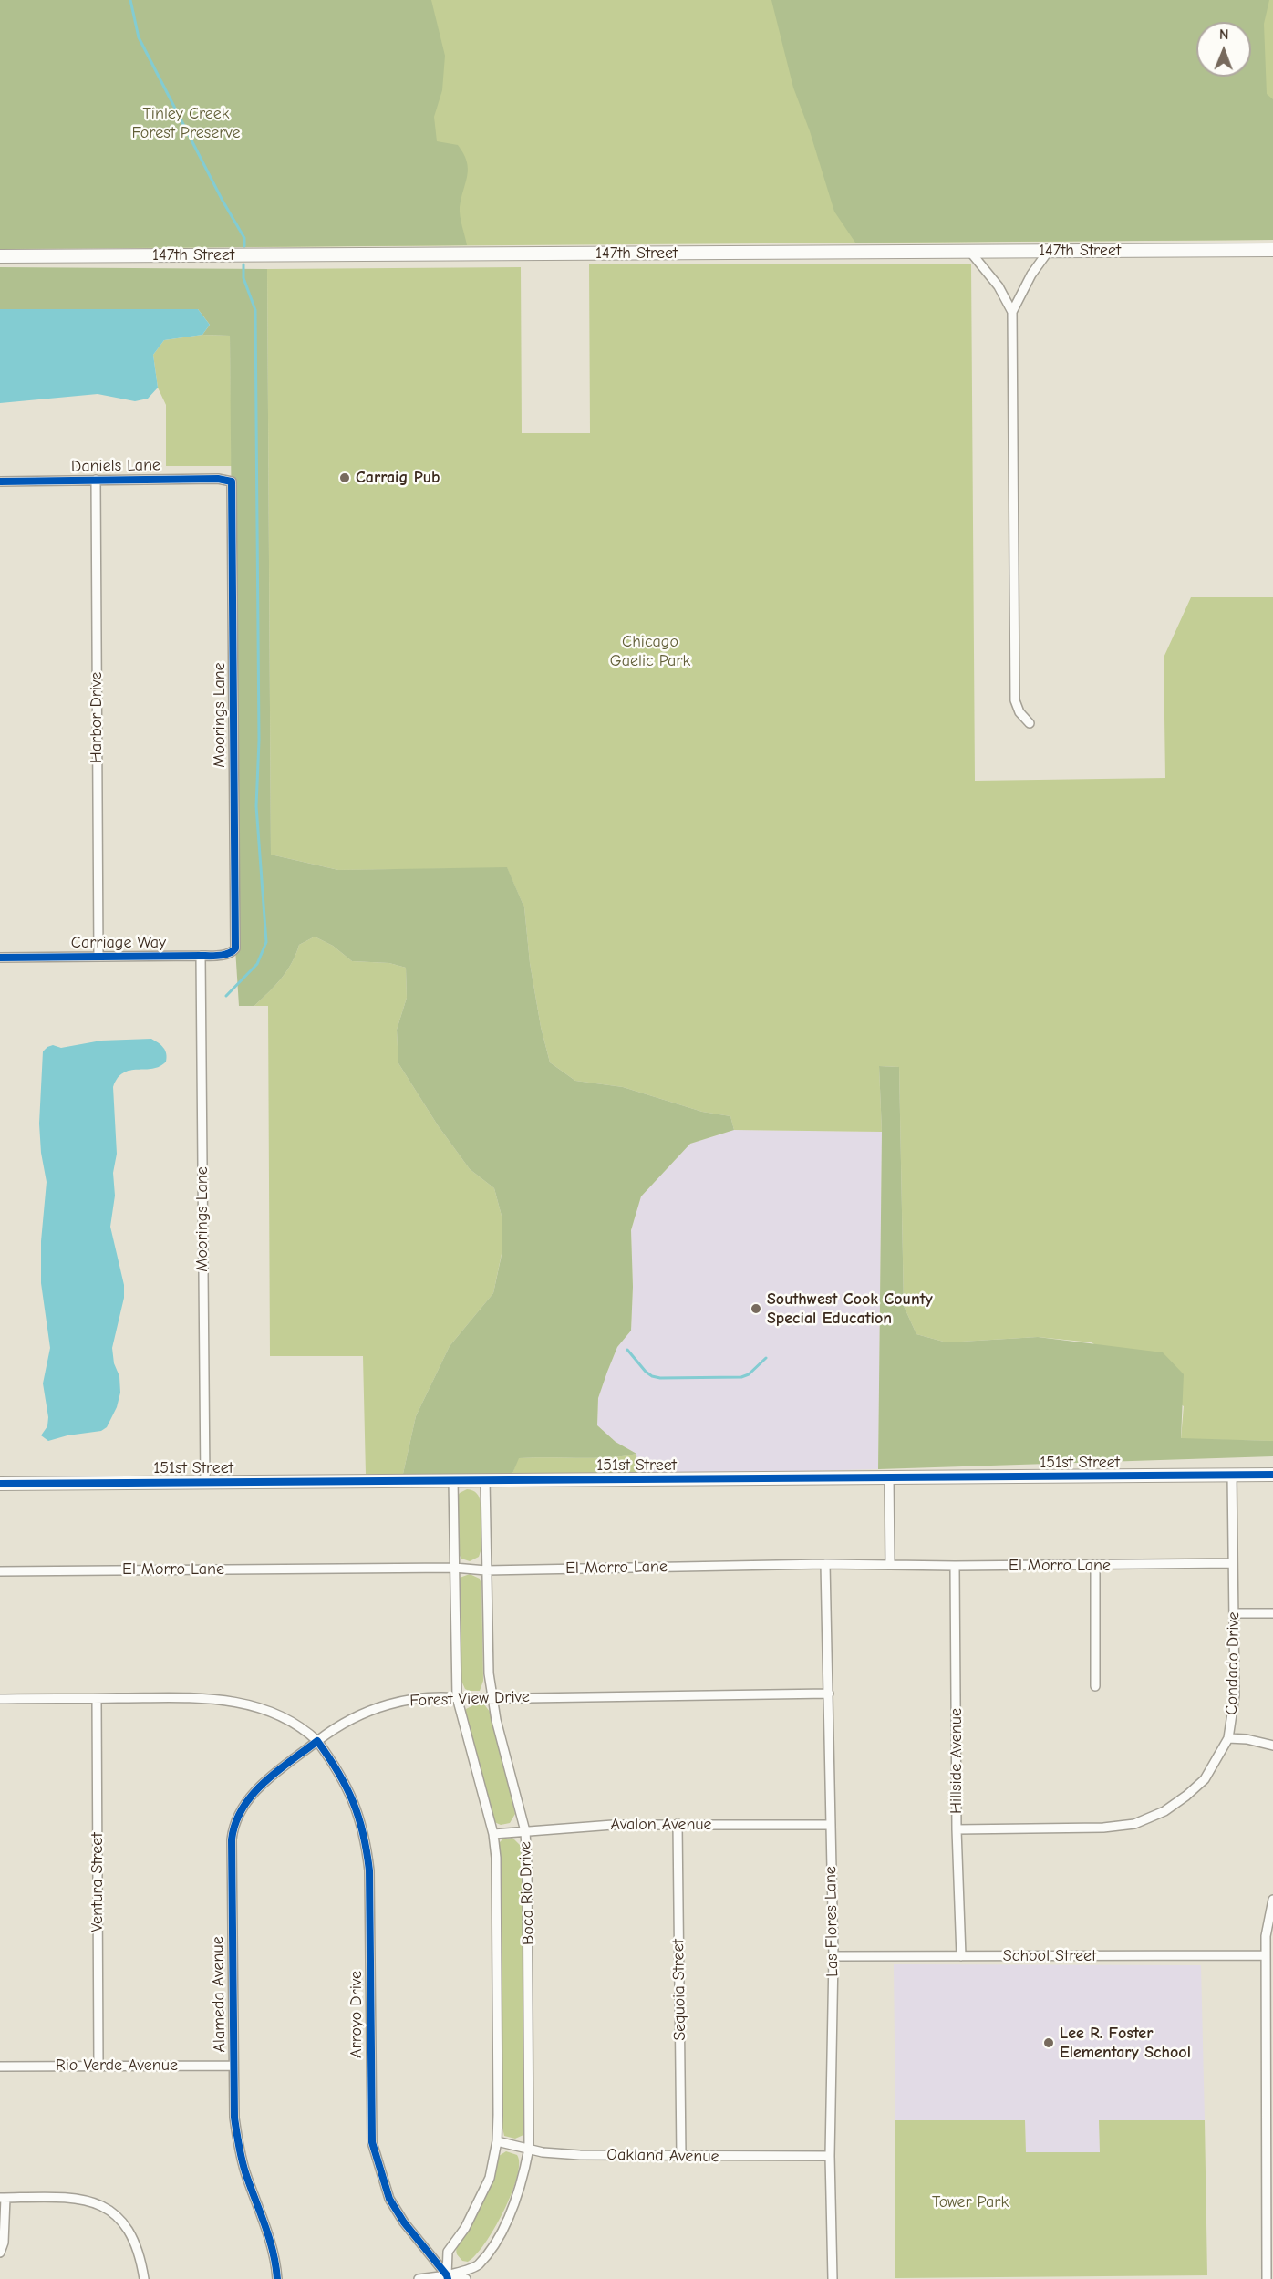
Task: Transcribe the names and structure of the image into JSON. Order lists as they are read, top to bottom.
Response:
{
  "streets": {
    "street": [
      "147th Street",
      "Daniels Lane",
      "Moorings Lane",
      "Harbor Drive",
      "Carriage Way",
      "151st Street",
      "El Morro Lane",
      "Condado Drive",
      "Forest View Drive",
      "Hillside Avenue",
      "Avalon Avenue",
      "Ventura Street",
      "Boca Rio Drive",
      "Las Flores Lane",
      "School Street",
      "Sequoia Street",
      "Alameda Avenue",
      "Arroyo Drive",
      "Rio Verde Avenue",
      "Oakland Avenue"
    ]
  },
  "crossings": [
    ["Daniels Lane", "Moorings Lane"],
    ["Daniels Lane", "Harbor Drive"],
    ["Moorings Lane", "Carriage Way"],
    ["Moorings Lane", "151st Street"],
    ["Harbor Drive", "Carriage Way"],
    ["151st Street", "Condado Drive"],
    ["151st Street", "Boca Rio Drive"],
    ["El Morro Lane", "Condado Drive"],
    ["El Morro Lane", "Hillside Avenue"],
    ["El Morro Lane", "Boca Rio Drive"],
    ["El Morro Lane", "Las Flores Lane"],
    ["Condado Drive", "Hillside Avenue"],
    ["Forest View Drive", "Boca Rio Drive"],
    ["Forest View Drive", "Las Flores Lane"],
    ["Forest View Drive", "Alameda Avenue"],
    ["Forest View Drive", "Arroyo Drive"],
    ["Hillside Avenue", "School Street"],
    ["Avalon Avenue", "Boca Rio Drive"],
    ["Avalon Avenue", "Las Flores Lane"],
    ["Avalon Avenue", "Sequoia Street"],
    ["Ventura Street", "Rio Verde Avenue"],
    ["Boca Rio Drive", "Arroyo Drive"],
    ["Boca Rio Drive", "Oakland Avenue"],
    ["Las Flores Lane", "School Street"],
    ["Las Flores Lane", "Oakland Avenue"],
    ["Sequoia Street", "Oakland Avenue"],
    ["Alameda Avenue", "Arroyo Drive"],
    ["Alameda Avenue", "Rio Verde Avenue"]
  ],
  "parks": ["Tinley Creek Forest Preserve", "Chicago Gaelic Park", "Tower Park"],
  "places": ["Carraig Pub", "Southwest Cook County Special Education", "Lee R. Foster Elementary School"],
  "north": "top"
}
